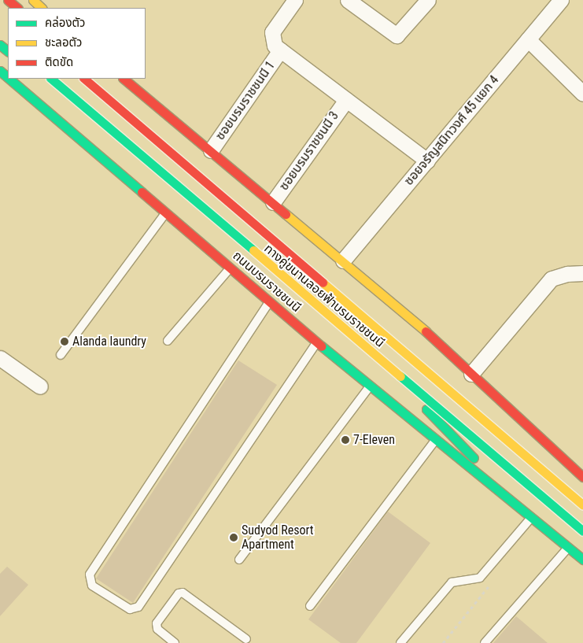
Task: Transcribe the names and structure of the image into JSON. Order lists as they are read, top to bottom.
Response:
{
  "streets": {
    "main road": ["ถนนบรมราชชนนี", "ทางคู่ขนานลอยฟ้าบรมราชชนนี"],
    "street": ["ซอยบรมราชชนนี 1", "ซอยจรัญสนิทวงศ์ 45 แยก 4", "ซอยบรมราชชนนี 3"]
  },
  "places": ["Alanda laundry", "7-Eleven", "Sudyod Resort Apartment"],
  "legend": ["คล่องตัว", "ชะลอตัว", "ติดขัด"]
}
